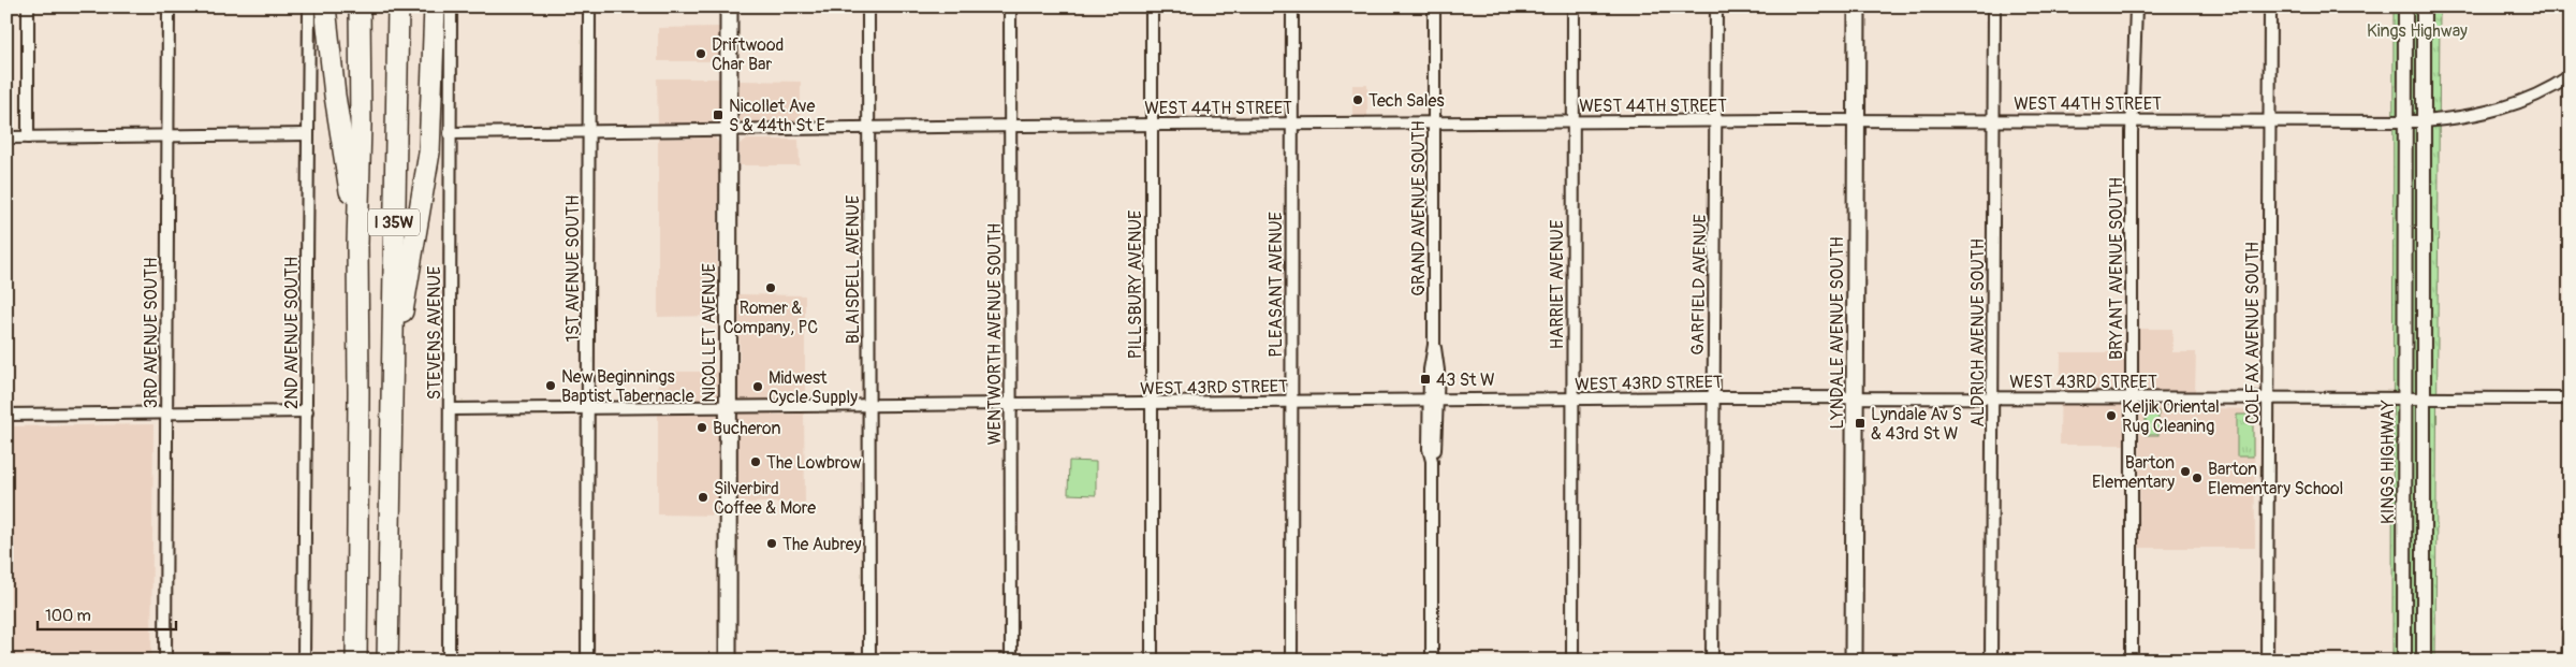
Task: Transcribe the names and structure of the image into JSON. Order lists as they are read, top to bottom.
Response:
{
  "streets": {
    "highway": ["I 35W"],
    "main road": ["NICOLLET AVENUE", "LYNDALE AVENUE SOUTH"],
    "street": [
      "WEST 44TH STREET",
      "GRAND AVENUE SOUTH",
      "1ST AVENUE SOUTH",
      "BRYANT AVENUE SOUTH",
      "BLAISDELL AVENUE",
      "PILLSBURY AVENUE",
      "PLEASANT AVENUE",
      "HARRIET AVENUE",
      "GARFIELD AVENUE",
      "3RD AVENUE SOUTH",
      "2ND AVENUE SOUTH",
      "STEVENS AVENUE",
      "ALDRICH AVENUE SOUTH",
      "COLFAX AVENUE SOUTH",
      "WENTWORTH AVENUE SOUTH",
      "WEST 43RD STREET",
      "KINGS HIGHWAY"
    ]
  },
  "crossings": [
    ["WEST 44TH STREET", "GRAND AVENUE SOUTH"],
    ["WEST 44TH STREET", "1ST AVENUE SOUTH"],
    ["WEST 44TH STREET", "BRYANT AVENUE SOUTH"],
    ["WEST 44TH STREET", "BLAISDELL AVENUE"],
    ["WEST 44TH STREET", "PILLSBURY AVENUE"],
    ["WEST 44TH STREET", "PLEASANT AVENUE"],
    ["WEST 44TH STREET", "HARRIET AVENUE"],
    ["WEST 44TH STREET", "GARFIELD AVENUE"],
    ["WEST 44TH STREET", "STEVENS AVENUE"],
    ["WEST 44TH STREET", "NICOLLET AVENUE"],
    ["WEST 44TH STREET", "LYNDALE AVENUE SOUTH"],
    ["WEST 44TH STREET", "ALDRICH AVENUE SOUTH"],
    ["WEST 44TH STREET", "COLFAX AVENUE SOUTH"],
    ["WEST 44TH STREET", "WENTWORTH AVENUE SOUTH"],
    ["WEST 44TH STREET", "KINGS HIGHWAY"],
    ["GRAND AVENUE SOUTH", "WEST 43RD STREET"],
    ["1ST AVENUE SOUTH", "WEST 43RD STREET"],
    ["BRYANT AVENUE SOUTH", "WEST 43RD STREET"],
    ["BLAISDELL AVENUE", "WEST 43RD STREET"],
    ["PILLSBURY AVENUE", "WEST 43RD STREET"],
    ["PLEASANT AVENUE", "WEST 43RD STREET"],
    ["HARRIET AVENUE", "WEST 43RD STREET"],
    ["GARFIELD AVENUE", "WEST 43RD STREET"],
    ["STEVENS AVENUE", "WEST 43RD STREET"],
    ["NICOLLET AVENUE", "WEST 43RD STREET"],
    ["LYNDALE AVENUE SOUTH", "WEST 43RD STREET"],
    ["ALDRICH AVENUE SOUTH", "WEST 43RD STREET"],
    ["COLFAX AVENUE SOUTH", "WEST 43RD STREET"],
    ["WENTWORTH AVENUE SOUTH", "WEST 43RD STREET"],
    ["WEST 43RD STREET", "KINGS HIGHWAY"]
  ],
  "parks": ["Kings Highway"],
  "places": {
    "other": [
      "Driftwood Char Bar",
      "Tech Sales",
      "Romer & Company, PC",
      "New Beginnings Baptist Tabernacle",
      "Midwest Cycle Supply",
      "Keljik Oriental Rug Cleaning",
      "Bucheron",
      "The Lowbrow",
      "Barton Elementary",
      "Barton Elementary School",
      "Silverbird Coffee & More",
      "The Aubrey"
    ],
    "transit": ["Nicollet Ave S & 44th St E", "43 St W", "Lyndale Av S & 43rd St W"]
  },
  "scale_bar": "100 m"
}
